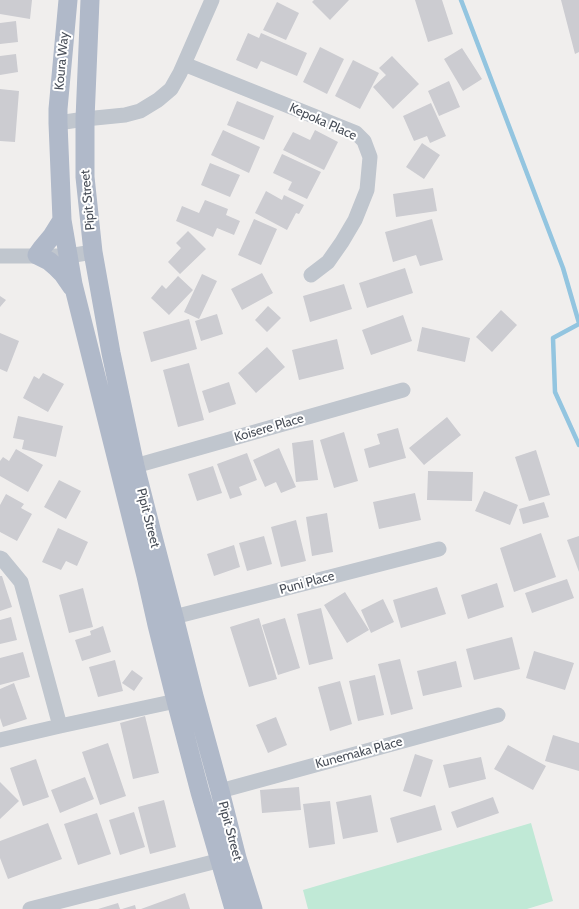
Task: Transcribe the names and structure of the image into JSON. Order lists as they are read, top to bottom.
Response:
{
  "streets": {
    "main road": ["Koura Way", "Pipit Street"],
    "street": [
      "Kepoka Place",
      "Koisere Place",
      "Puni Place",
      "Kunemaka Place"
    ]
  },
  "crossings": [
    ["Koura Way", "Pipit Street"],
    ["Pipit Street", "Koisere Place"],
    ["Pipit Street", "Puni Place"],
    ["Pipit Street", "Kunemaka Place"]
  ]
}
